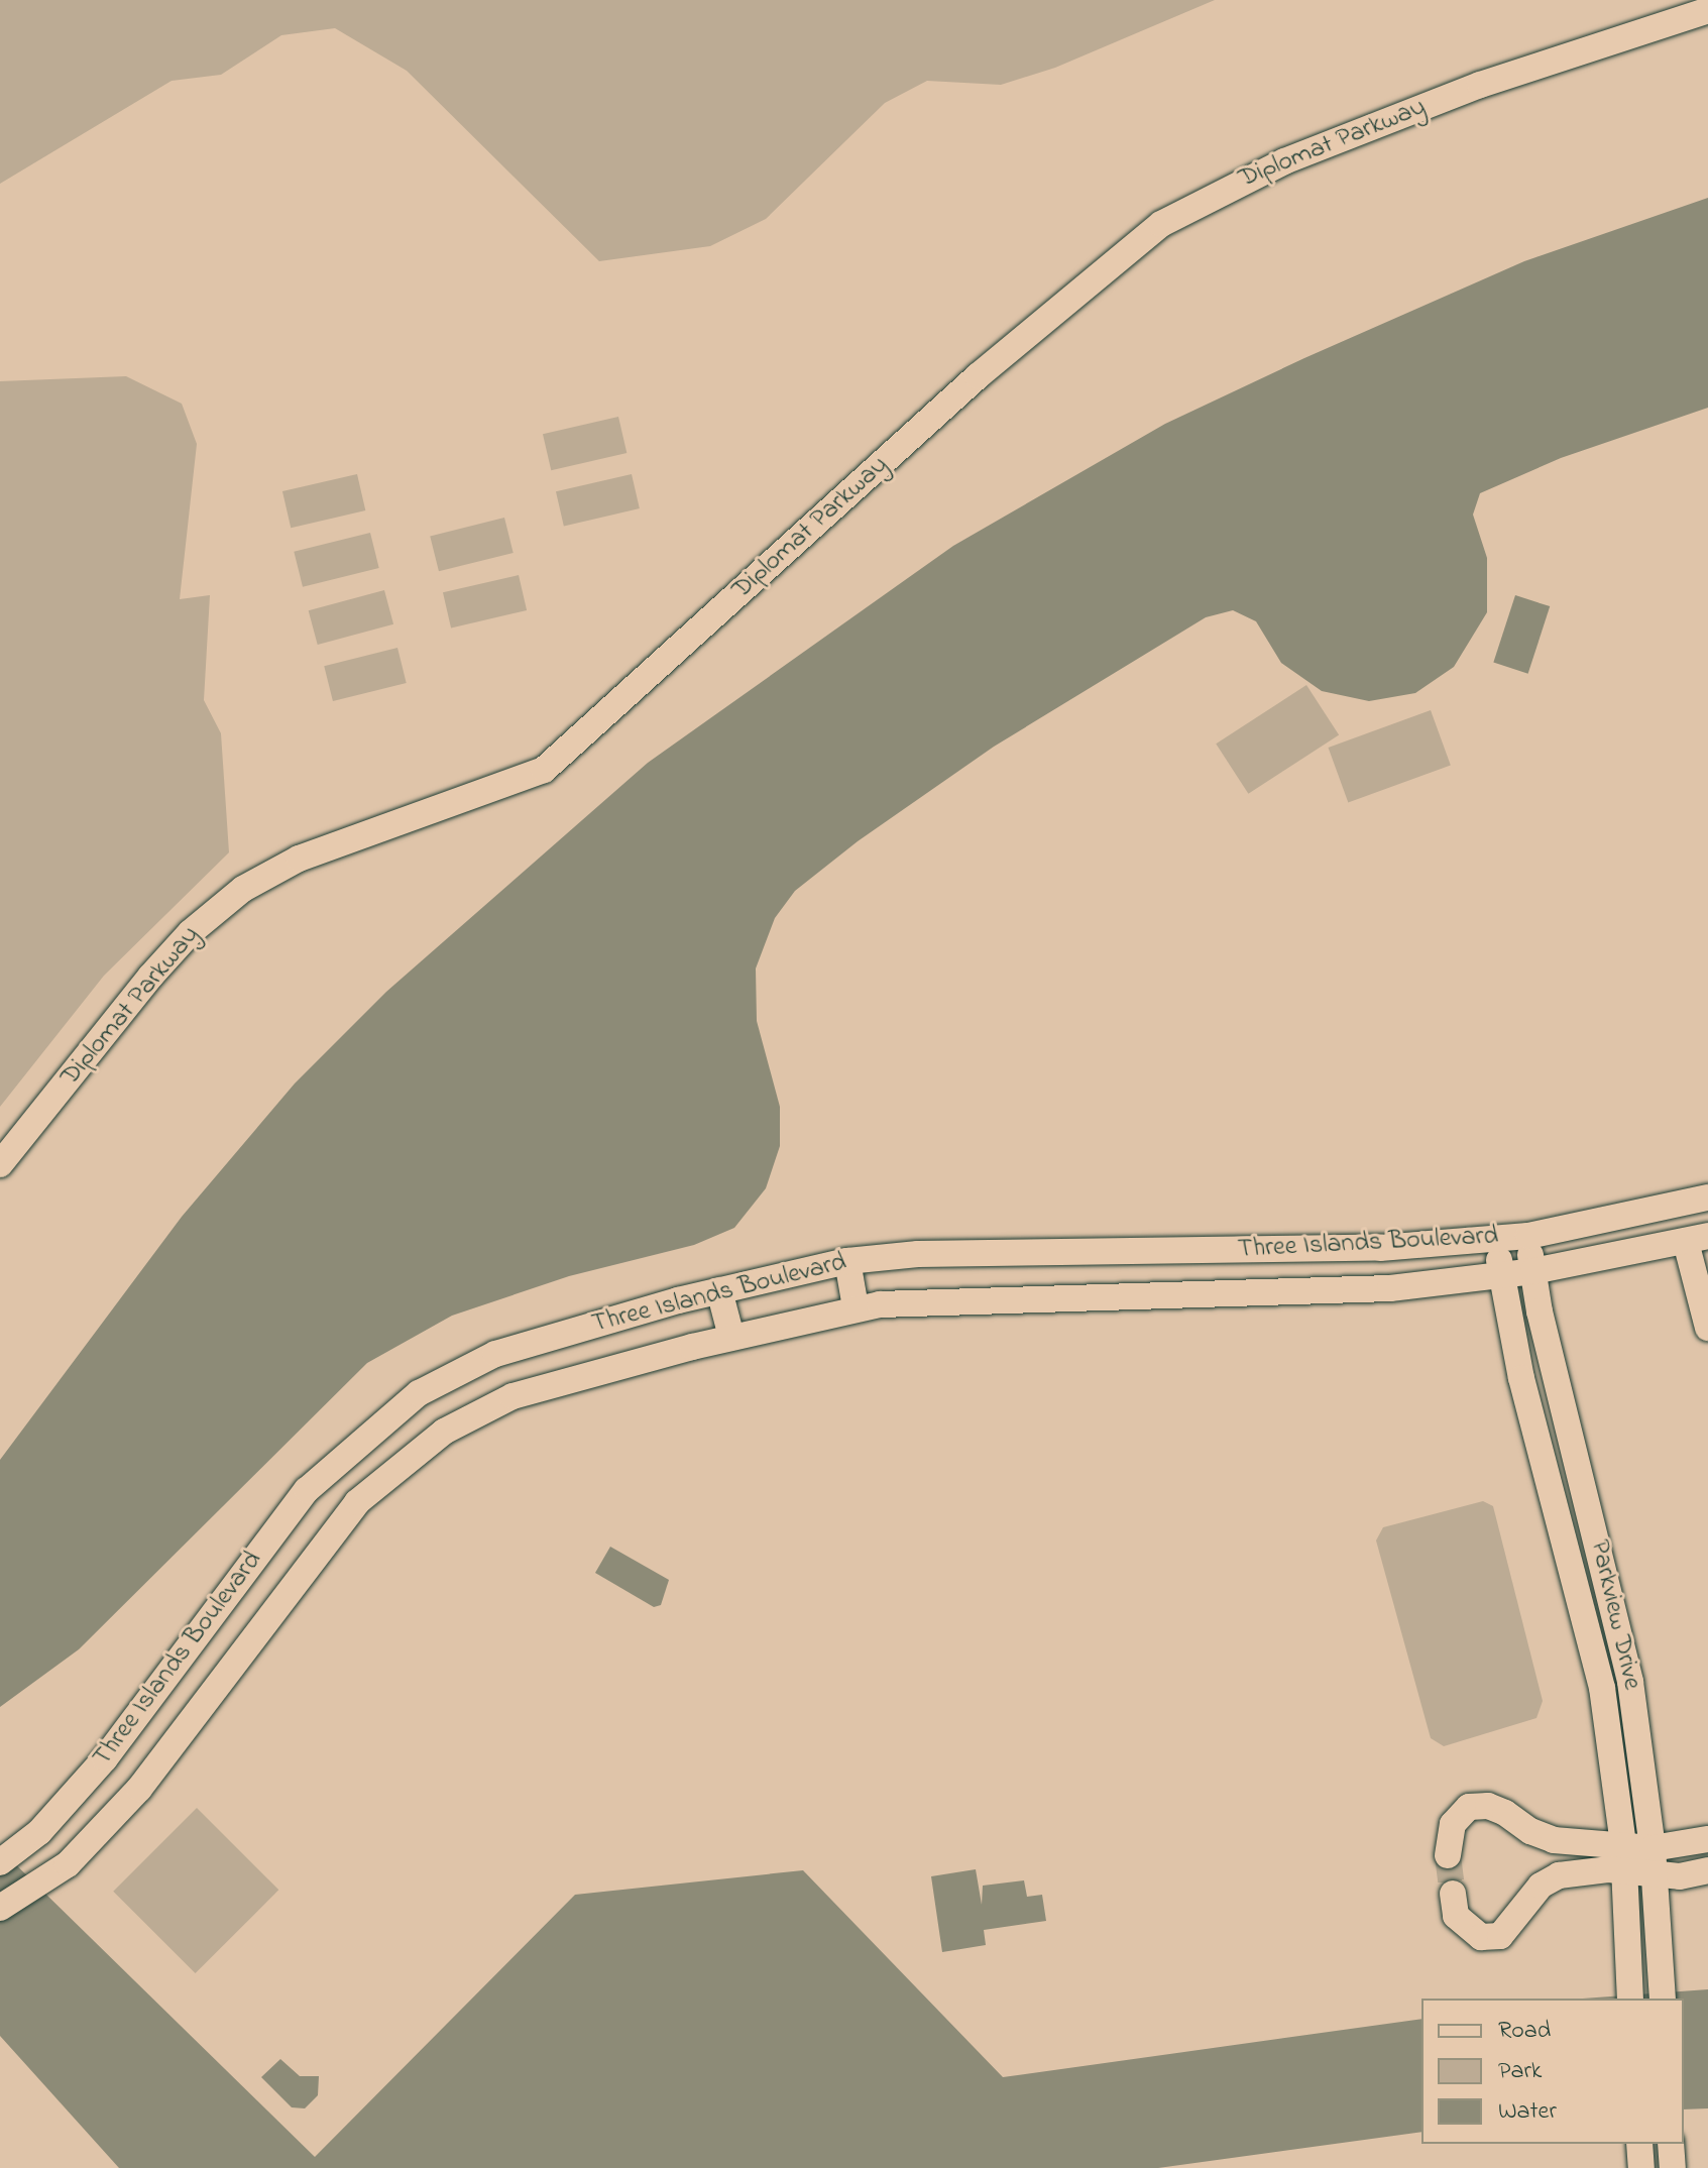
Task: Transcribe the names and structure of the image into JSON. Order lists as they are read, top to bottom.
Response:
{
  "streets": {
    "street": ["Diplomat Parkway", "Three Islands Boulevard", "Parkview Drive"]
  },
  "crossings": [
    ["Three Islands Boulevard", "Parkview Drive"]
  ],
  "legend": ["Road", "Park", "Water"]
}
